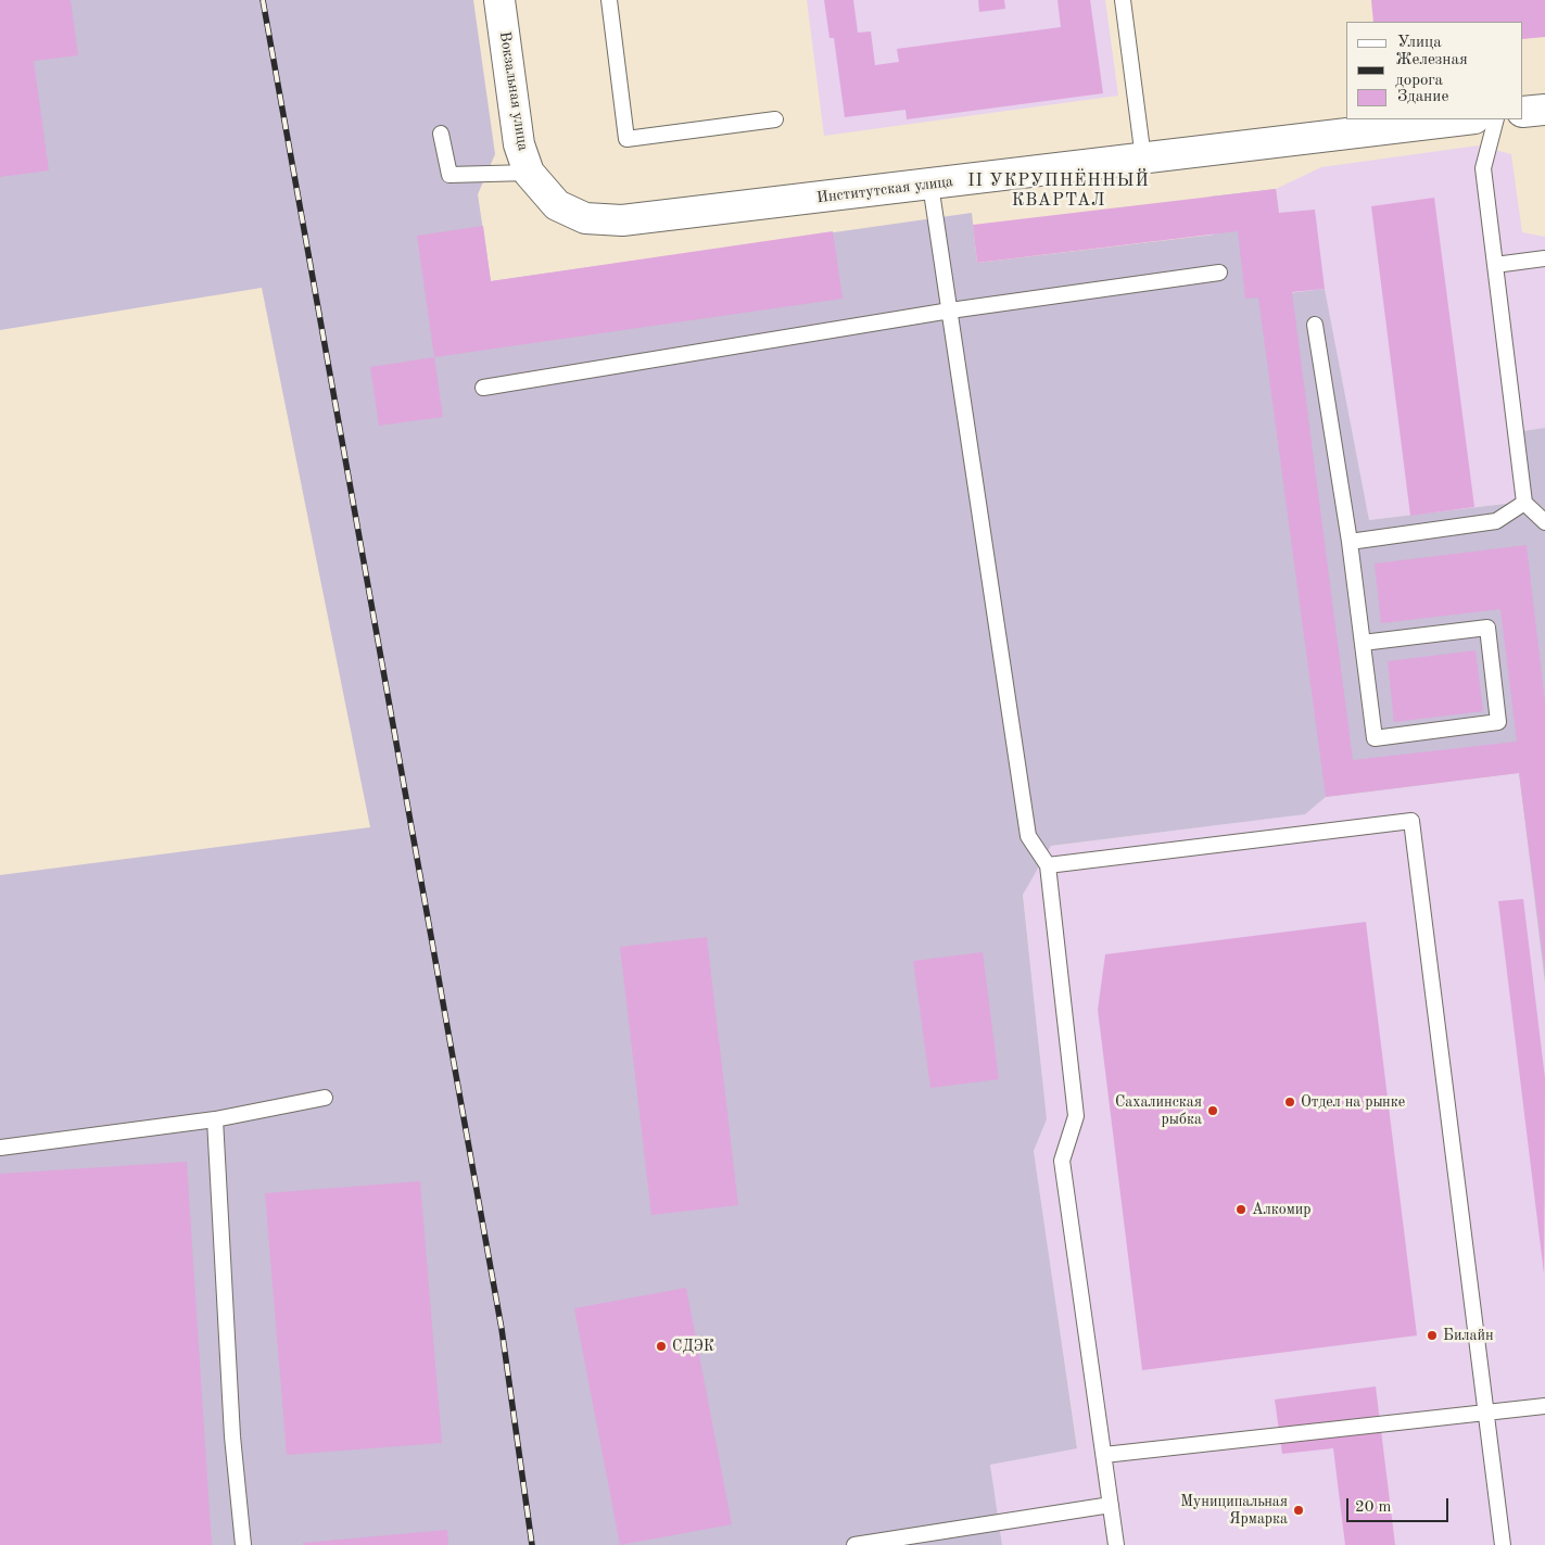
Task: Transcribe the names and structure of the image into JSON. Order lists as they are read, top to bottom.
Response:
{
  "streets": {
    "street": ["Вокзальная улица", "Институтская улица"]
  },
  "crossings": [
    ["Вокзальная улица", "Институтская улица"]
  ],
  "districts": ["II УКРУПНЁННЫЙ КВАРТАЛ"],
  "places": [
    "Отдел на рынке",
    "Сахалинская рыбка",
    "Алкомир",
    "Билайн",
    "СДЭК",
    "Муниципальная Ярмарка"
  ],
  "legend": ["Улица", "Железная дорога", "Здание"],
  "scale_bar": "20 m"
}
